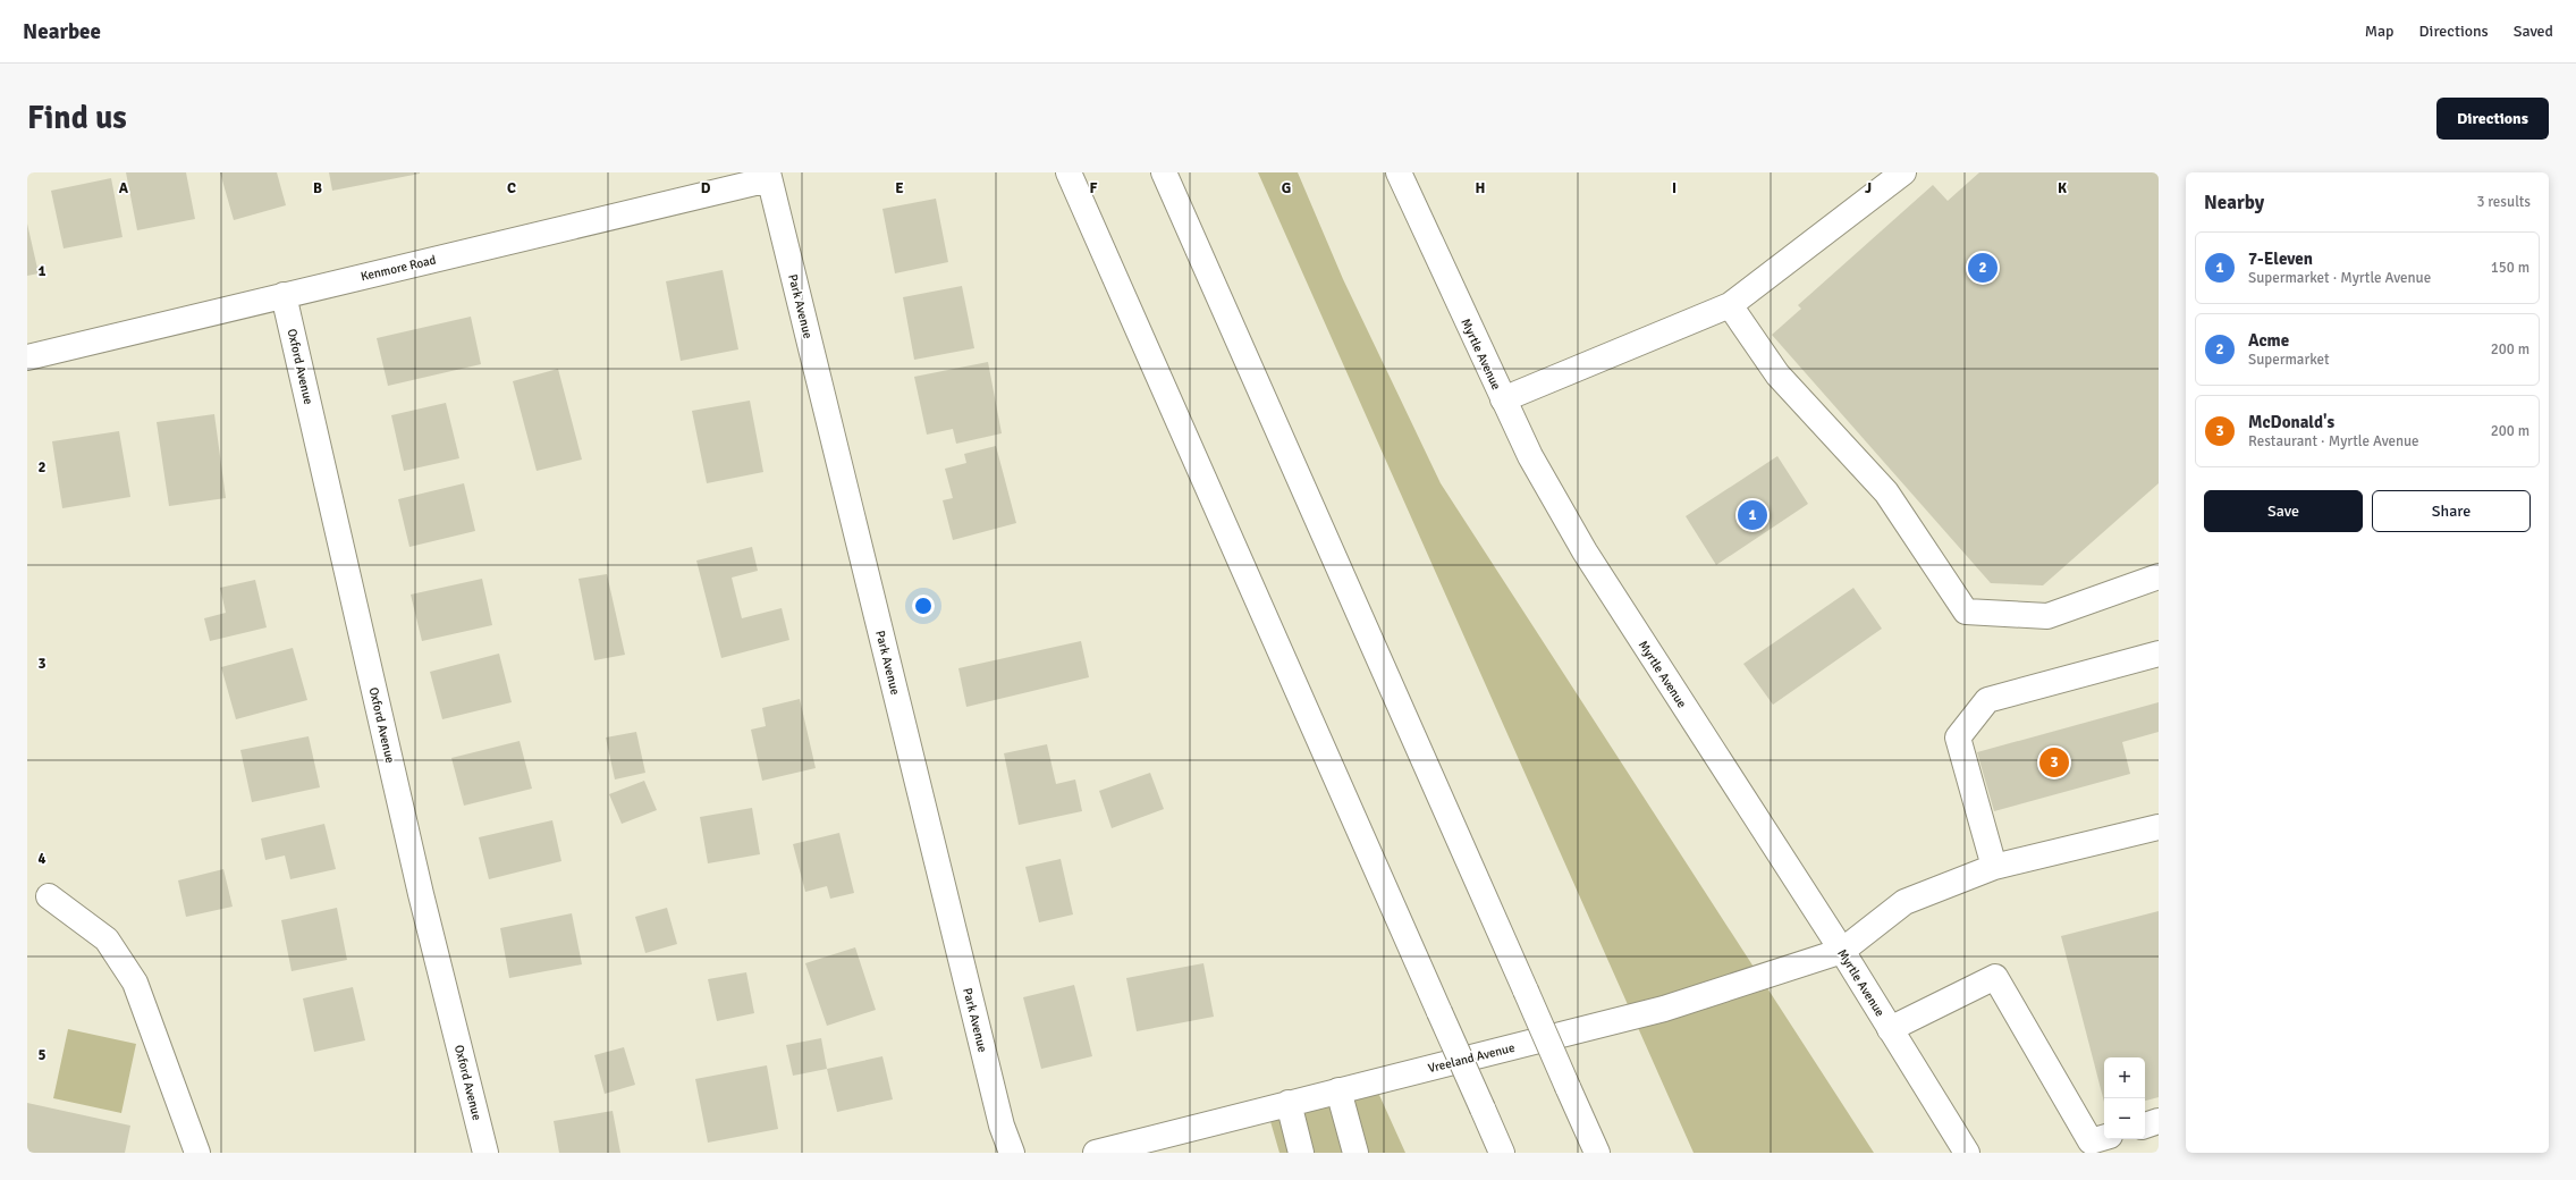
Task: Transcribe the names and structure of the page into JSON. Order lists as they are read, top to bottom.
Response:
{
  "streets": {
    "main road": [
      "Kenmore Road",
      "Park Avenue",
      "Myrtle Avenue",
      "Oxford Avenue",
      "Vreeland Avenue"
    ]
  },
  "crossings": [
    ["Kenmore Road", "Park Avenue"],
    ["Kenmore Road", "Oxford Avenue"],
    ["Myrtle Avenue", "Vreeland Avenue"]
  ],
  "page": {
    "header": "Nearbee",
    "nav": ["Map", "Directions", "Saved"],
    "buttons": [
      "Directions",
      ["Save", "Share"]
    ],
    "title": "Find us",
    "heading": ["Nearby", "3 results"],
    "list": [
      {
        "mark": "1",
        "name": "7-Eleven",
        "note": "Supermarket · Myrtle Avenue",
        "value": "150 m"
      },
      {
        "mark": "2",
        "name": "Acme",
        "note": "Supermarket",
        "value": "200 m"
      },
      {
        "mark": "3",
        "name": "McDonald's",
        "note": "Restaurant · Myrtle Avenue",
        "value": "200 m"
      }
    ],
    "pins": ["2", "1", "3"],
    "map_buttons": ["+", "−"]
  },
  "grid": {
    "columns": [
      "A",
      "B",
      "C",
      "D",
      "E",
      "F",
      "G",
      "H",
      "I",
      "J",
      "K"
    ],
    "rows": [
      "1",
      "2",
      "3",
      "4",
      "5"
    ]
  }
}
